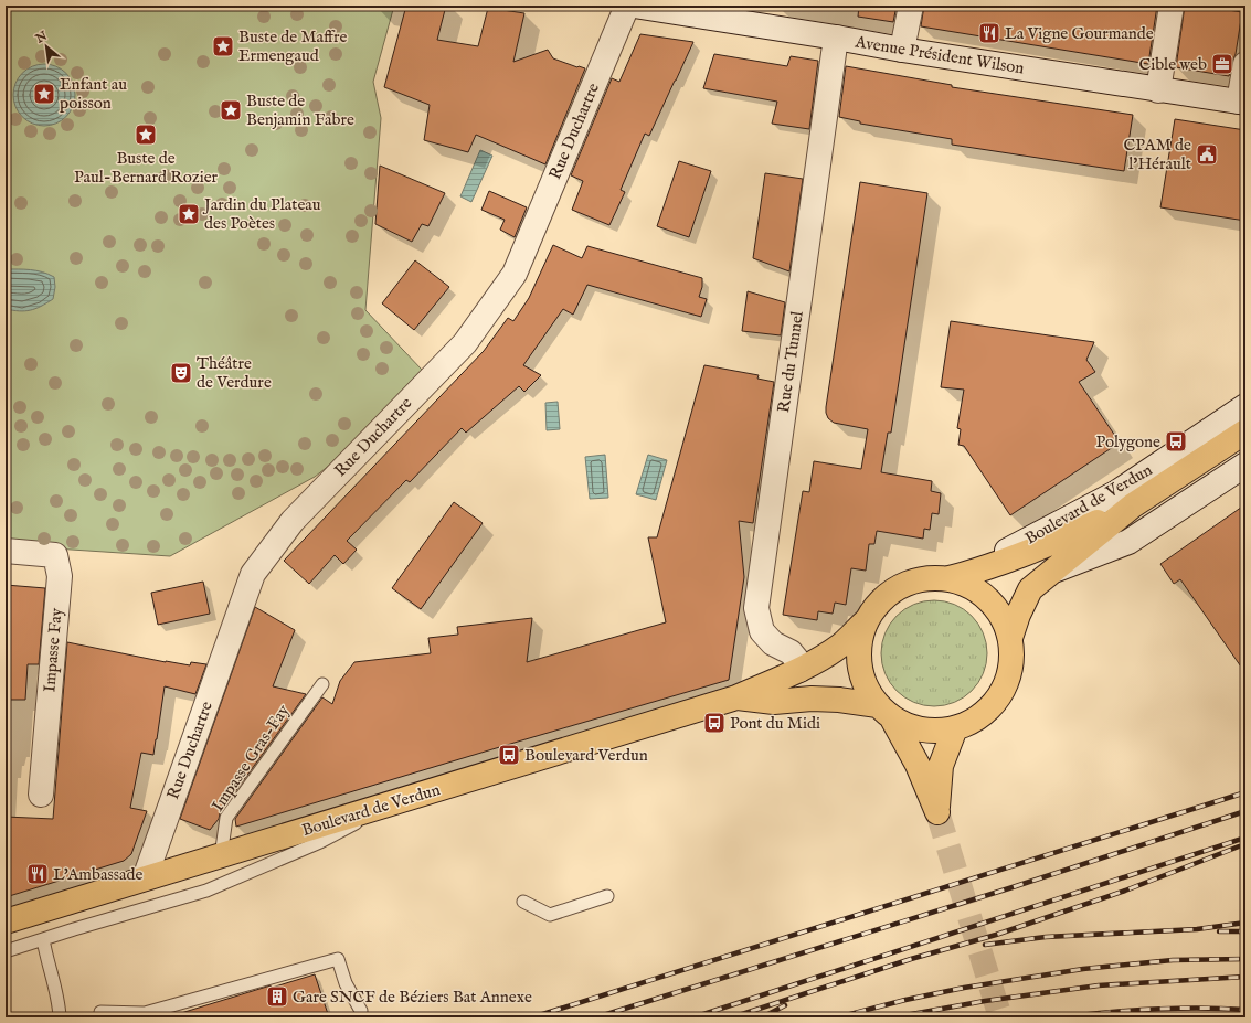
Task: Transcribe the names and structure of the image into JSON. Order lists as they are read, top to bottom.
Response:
{
  "streets": {
    "main road": ["Boulevard de Verdun"],
    "street": [
      "Avenue Président Wilson",
      "Rue Duchartre",
      "Rue du Tunnel",
      "Impasse Fay"
    ],
    "lane": ["Impasse Gras-Fay"]
  },
  "crossings": [
    ["Avenue Président Wilson", "Rue du Tunnel"],
    ["Rue Duchartre", "Boulevard de Verdun"],
    ["Rue du Tunnel", "Boulevard de Verdun"],
    ["Boulevard de Verdun", "Impasse Gras-Fay"]
  ],
  "places": {
    "restaurant": ["La Vigne Gourmande", "L'Ambassade"],
    "place": [
      "Buste de Maffre Ermengaud",
      "Enfant au poisson",
      "Buste de Benjamin Fabre",
      "Buste de Paul-Bernard Rozier",
      "Jardin du Plateau des Poètes"
    ],
    "office": ["Cible web"],
    "public building": ["CPAM de l'Hérault"],
    "theatre": ["Théâtre de Verdure"],
    "bus stop": ["Polygone", "Pont du Midi", "Boulevard Verdun"],
    "building": ["Gare SNCF de Béziers Bat Annexe"]
  },
  "north": "top left"
}
